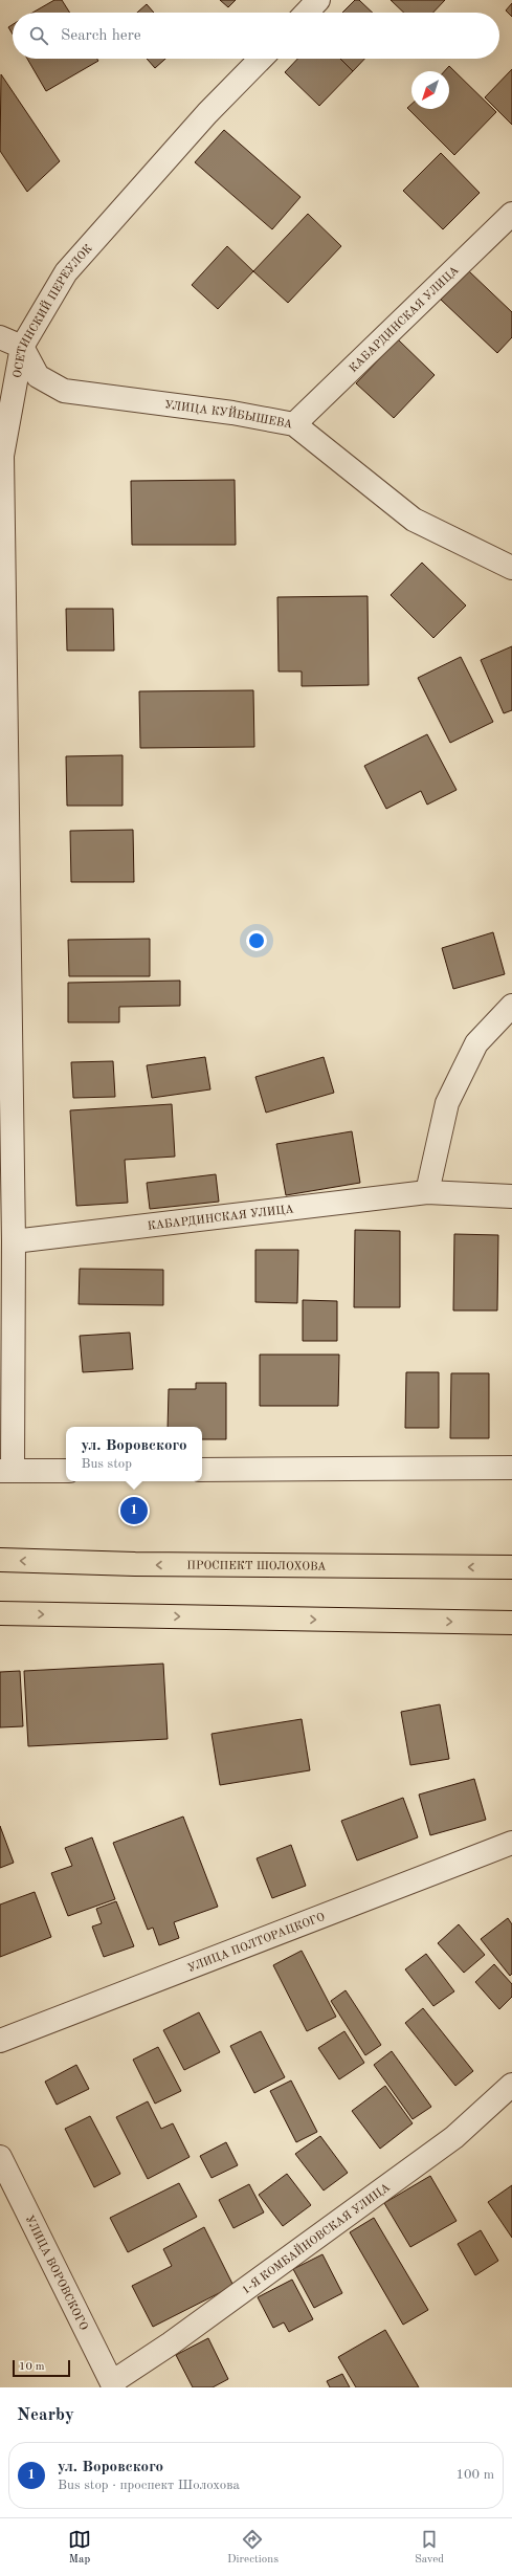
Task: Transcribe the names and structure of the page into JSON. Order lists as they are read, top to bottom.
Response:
{
  "streets": {
    "main road": ["ПРОСПЕКТ ШОЛОХОВА"],
    "street": [
      "ОСЕТИНСКИЙ ПЕРЕУЛОК",
      "КАБАРДИНСКАЯ УЛИЦА",
      "УЛИЦА КУЙБЫШЕВА",
      "УЛИЦА ПОЛТОРАЦКОГО",
      "1-Я КОМБАЙНОВСКАЯ УЛИЦА",
      "УЛИЦА ВОРОВСКОГО"
    ]
  },
  "crossings": [
    ["ОСЕТИНСКИЙ ПЕРЕУЛОК", "КАБАРДИНСКАЯ УЛИЦА"],
    ["ОСЕТИНСКИЙ ПЕРЕУЛОК", "УЛИЦА КУЙБЫШЕВА"],
    ["КАБАРДИНСКАЯ УЛИЦА", "УЛИЦА КУЙБЫШЕВА"],
    ["1-Я КОМБАЙНОВСКАЯ УЛИЦА", "УЛИЦА ВОРОВСКОГО"]
  ],
  "scale_bar": "10 m",
  "north": "bottom left",
  "page": {
    "search": "Search here",
    "popup": ["ул. Воровского", "Bus stop"],
    "pins": "1",
    "scale": "10 m",
    "heading": "Nearby",
    "list": [
      {
        "mark": "1",
        "name": "ул. Воровского",
        "note": "Bus stop · проспект Шолохова",
        "value": "100 m"
      }
    ],
    "nav": ["Map", "Directions", "Saved"]
  }
}
